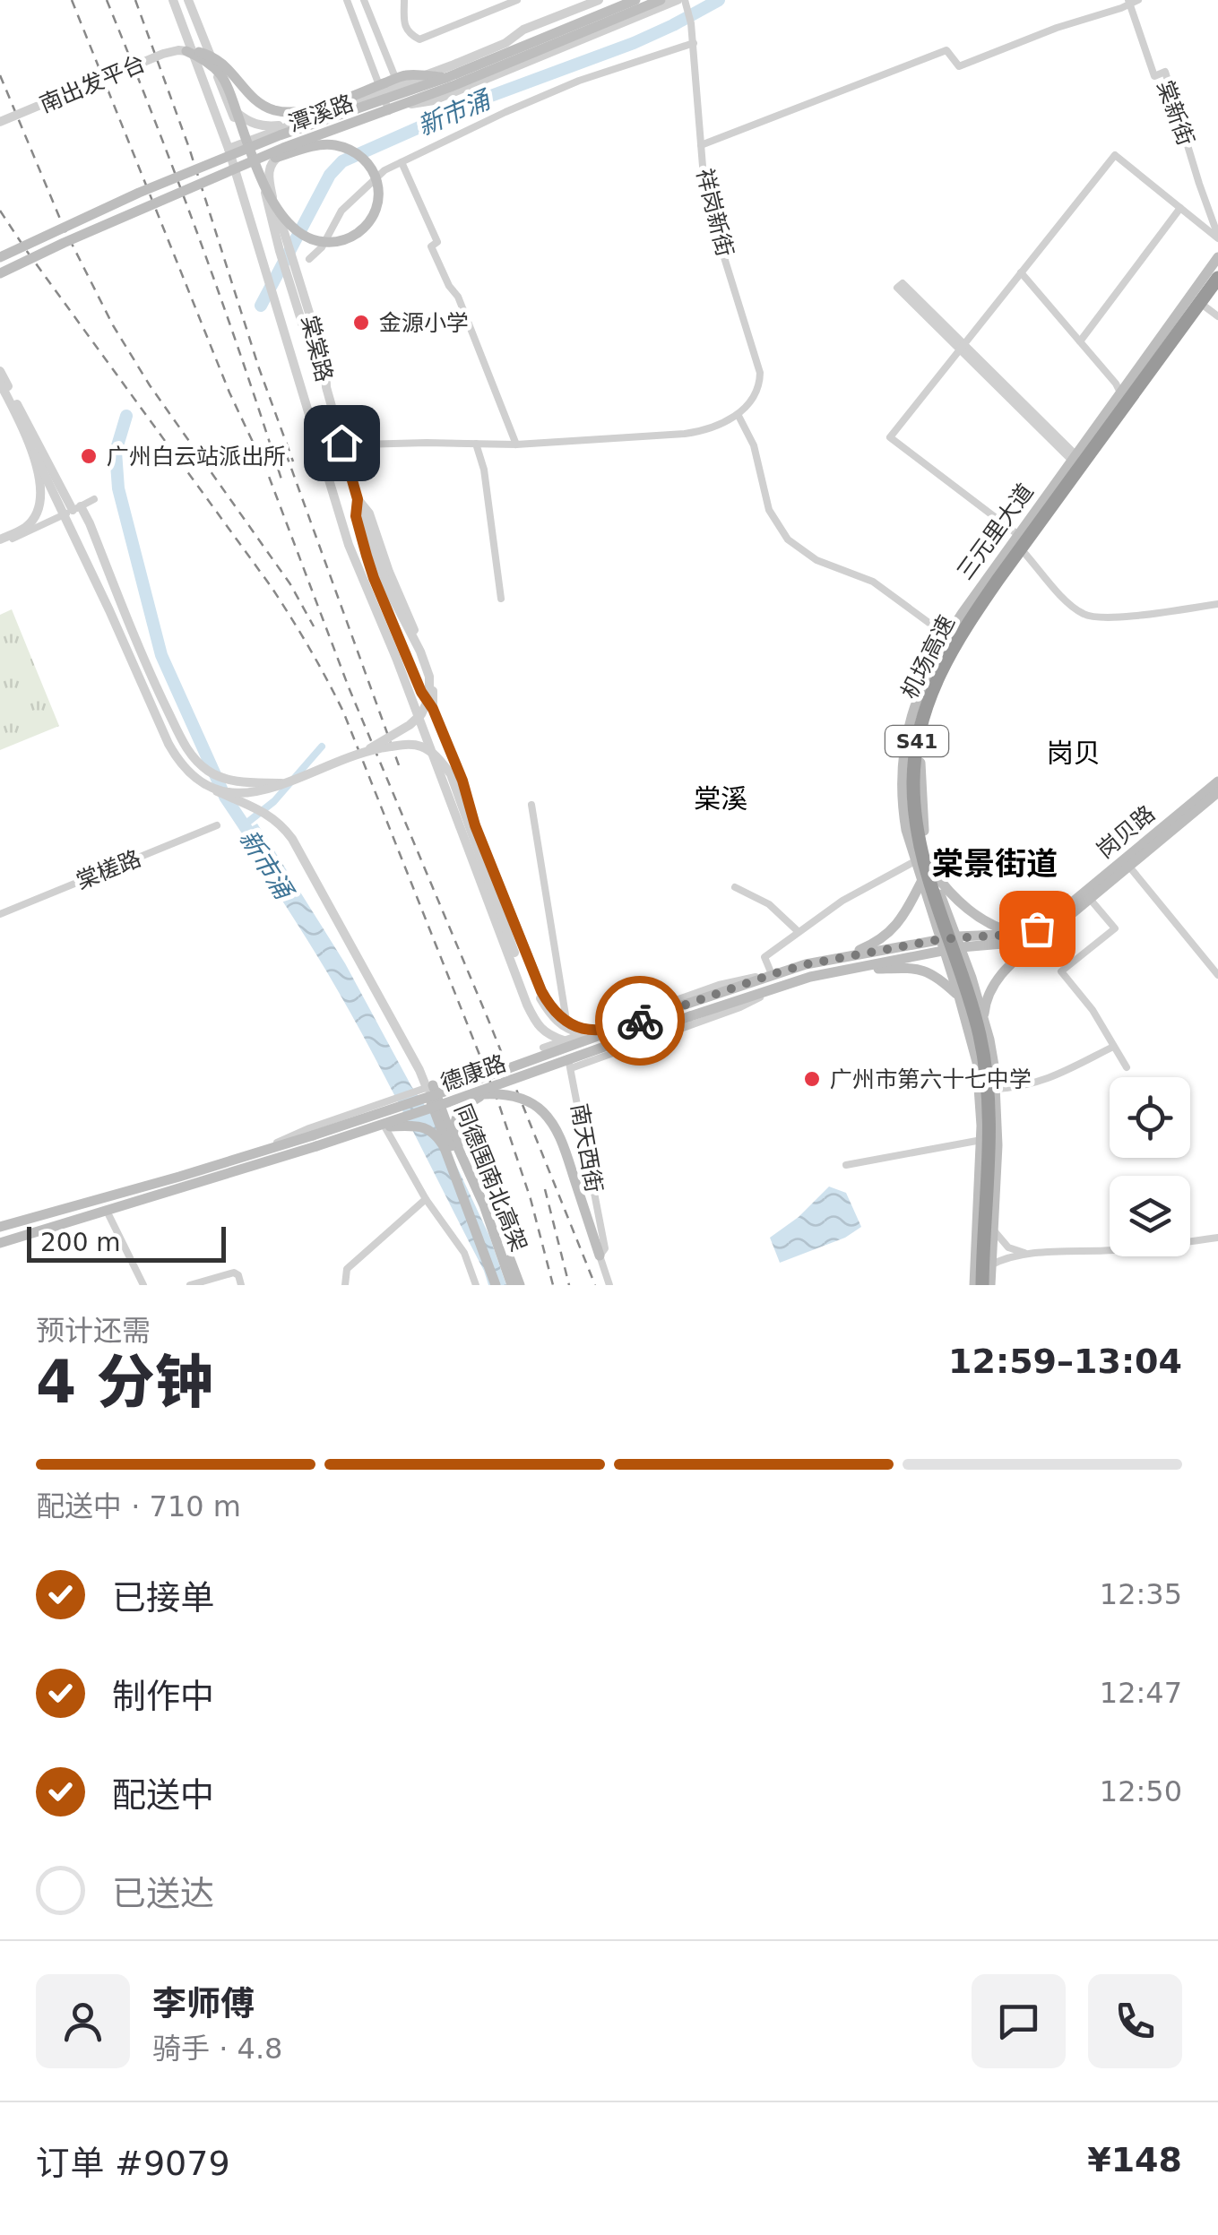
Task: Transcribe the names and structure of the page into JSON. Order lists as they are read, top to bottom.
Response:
{
  "streets": {
    "highway": ["机场高速", "S41"],
    "main road": [
      "潭溪路",
      "三元里大道",
      "岗贝路",
      "德康路",
      "同德围南北高架"
    ],
    "street": [
      "南出发平台",
      "棠新街",
      "祥岗新街",
      "棠棠路",
      "棠槎路",
      "南天西街"
    ]
  },
  "crossings": [
    ["潭溪路", "棠棠路"],
    ["棠棠路", "南天西街"],
    ["三元里大道", "岗贝路"],
    ["三元里大道", "德康路"],
    ["岗贝路", "德康路"]
  ],
  "districts": ["岗贝", "棠溪", "棠景街道"],
  "water": ["新市涌"],
  "places": ["金源小学", "广州白云站派出所", "广州市第六十七中学"],
  "scale_bar": "200 m",
  "page": {
    "scale": "200 m",
    "heading": ["4 分钟", "预计还需", "12:59–13:04"],
    "panel": [
      "李师傅",
      "骑手 · 4.8",
      "订单 #9079",
      "¥148"
    ],
    "bar": "配送中 · 710 m",
    "list": [
      ["已接单", "12:35"],
      ["制作中", "12:47"],
      ["配送中", "12:50"],
      "已送达"
    ]
  }
}
